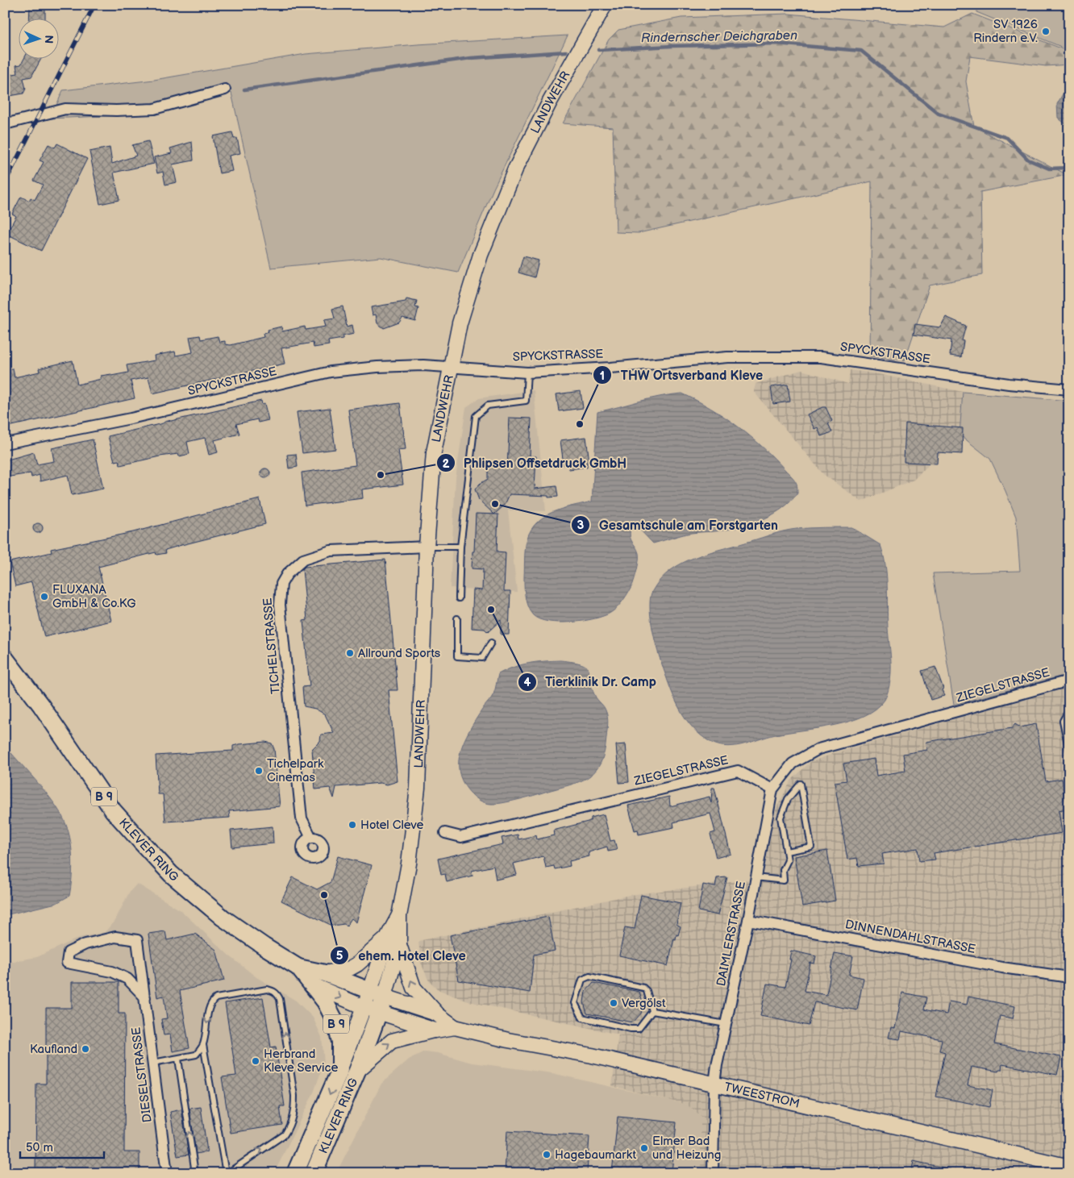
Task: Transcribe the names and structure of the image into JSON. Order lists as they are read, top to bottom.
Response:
{
  "streets": {
    "main road": [
      "LANDWEHR",
      "B 9",
      "KLEVER RING",
      "TWEESTROM"
    ],
    "street": [
      "SPYCKSTRASSE",
      "TICHELSTRASSE",
      "ZIEGELSTRASSE",
      "DAIMLERSTRASSE",
      "DINNENDAHLSTRASSE",
      "DIESELSTRASSE"
    ]
  },
  "crossings": [
    ["LANDWEHR", "SPYCKSTRASSE"],
    ["LANDWEHR", "TICHELSTRASSE"],
    ["LANDWEHR", "KLEVER RING"],
    ["LANDWEHR", "TWEESTROM"],
    ["ZIEGELSTRASSE", "DAIMLERSTRASSE"],
    ["KLEVER RING", "TWEESTROM"],
    ["DAIMLERSTRASSE", "DINNENDAHLSTRASSE"],
    ["DAIMLERSTRASSE", "TWEESTROM"]
  ],
  "water": ["Rindernscher Deichgraben"],
  "places": [
    "SV 1926 Rindern e.V.",
    "THW Ortsverband Kleve",
    "Phlipsen Offsetdruck GmbH",
    "Gesamtschule am Forstgarten",
    "FLUXANA GmbH & Co.KG",
    "Tierklinik Dr. Camp",
    "Allround Sports",
    "Tichelpark Cinemas",
    "Hotel Cleve",
    "ehem. Hotel Cleve",
    "Vergölst",
    "Kaufland",
    "Herbrand Kleve Service",
    "Elmer Bad und Heizung",
    "Hagebaumarkt"
  ],
  "scale_bar": "50 m",
  "north": "right"
}
